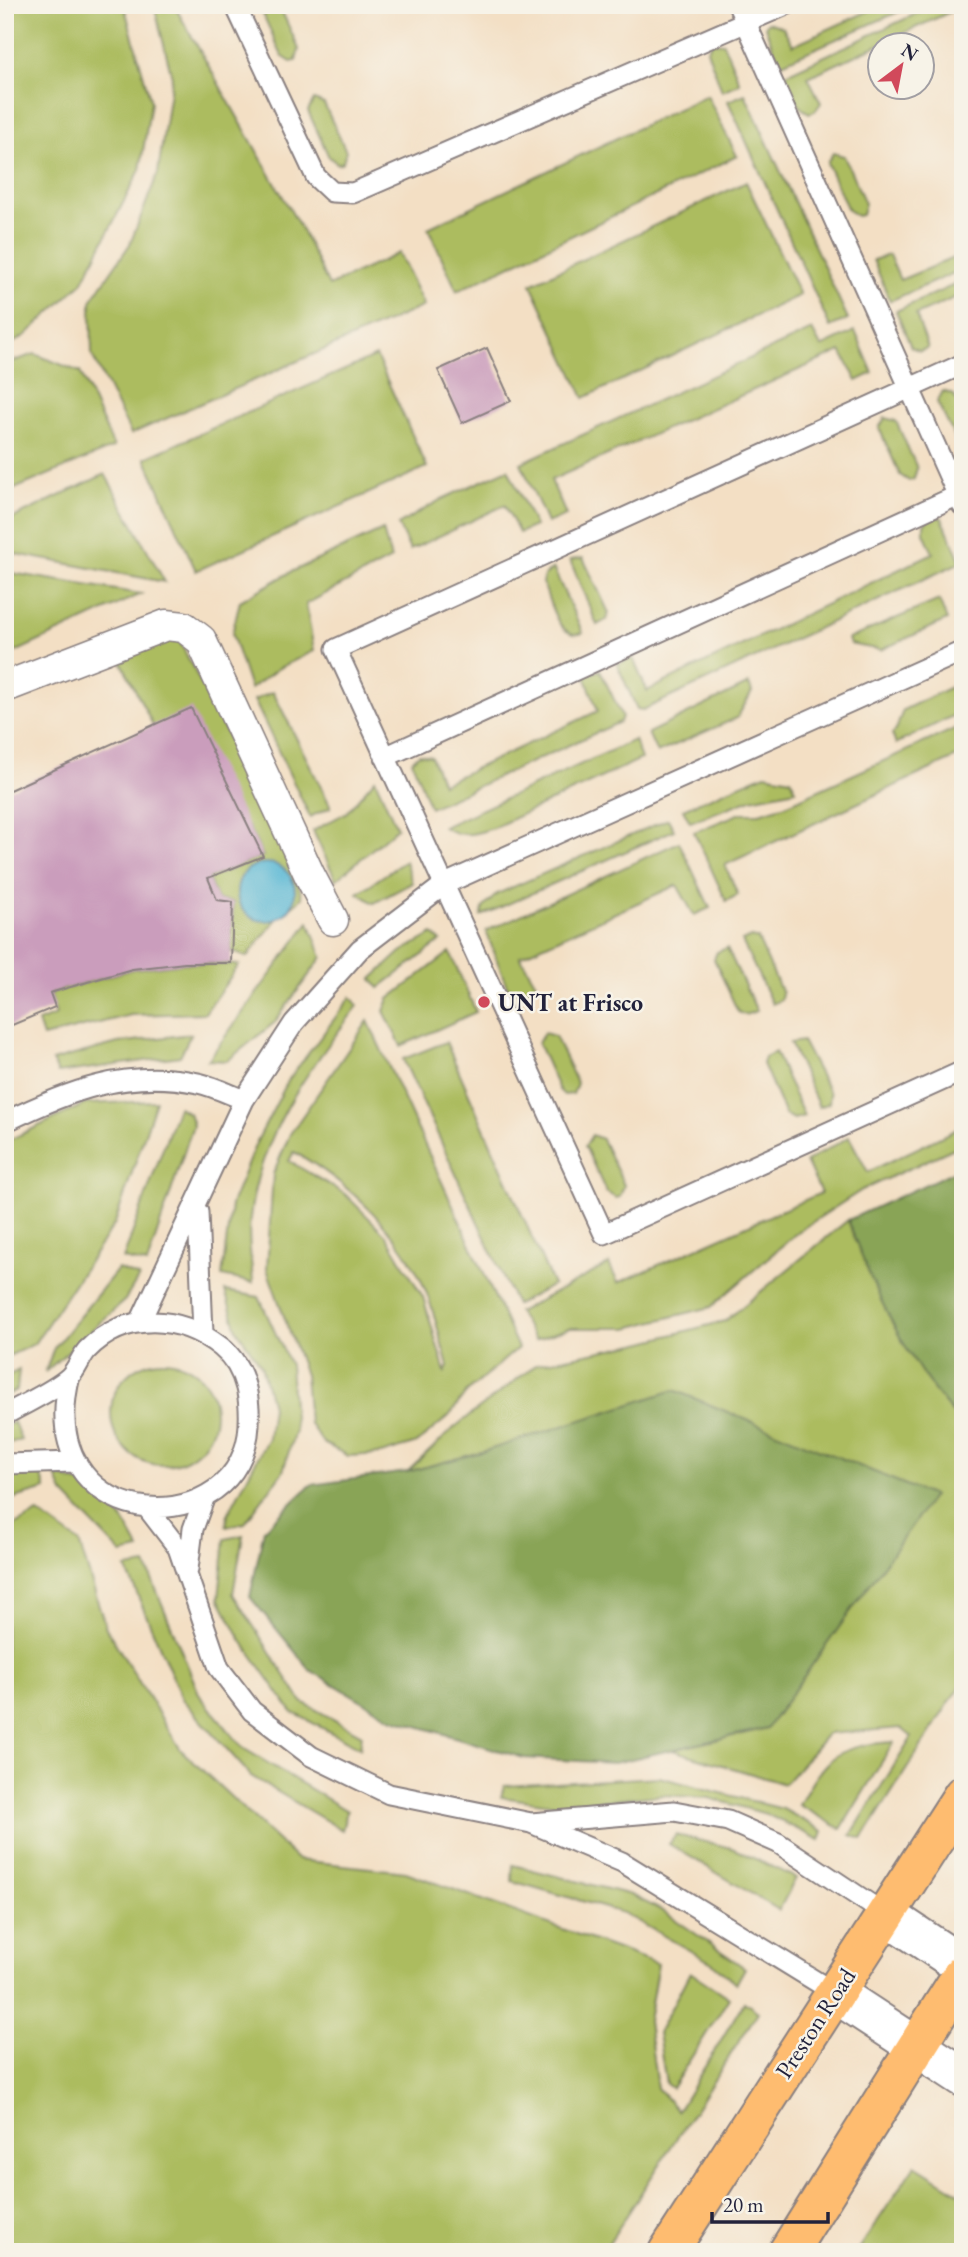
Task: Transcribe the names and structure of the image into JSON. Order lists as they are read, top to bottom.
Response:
{
  "streets": {
    "main road": ["Preston Road"]
  },
  "places": ["UNT at Frisco"],
  "scale_bar": "20 m",
  "north": "top right"
}
